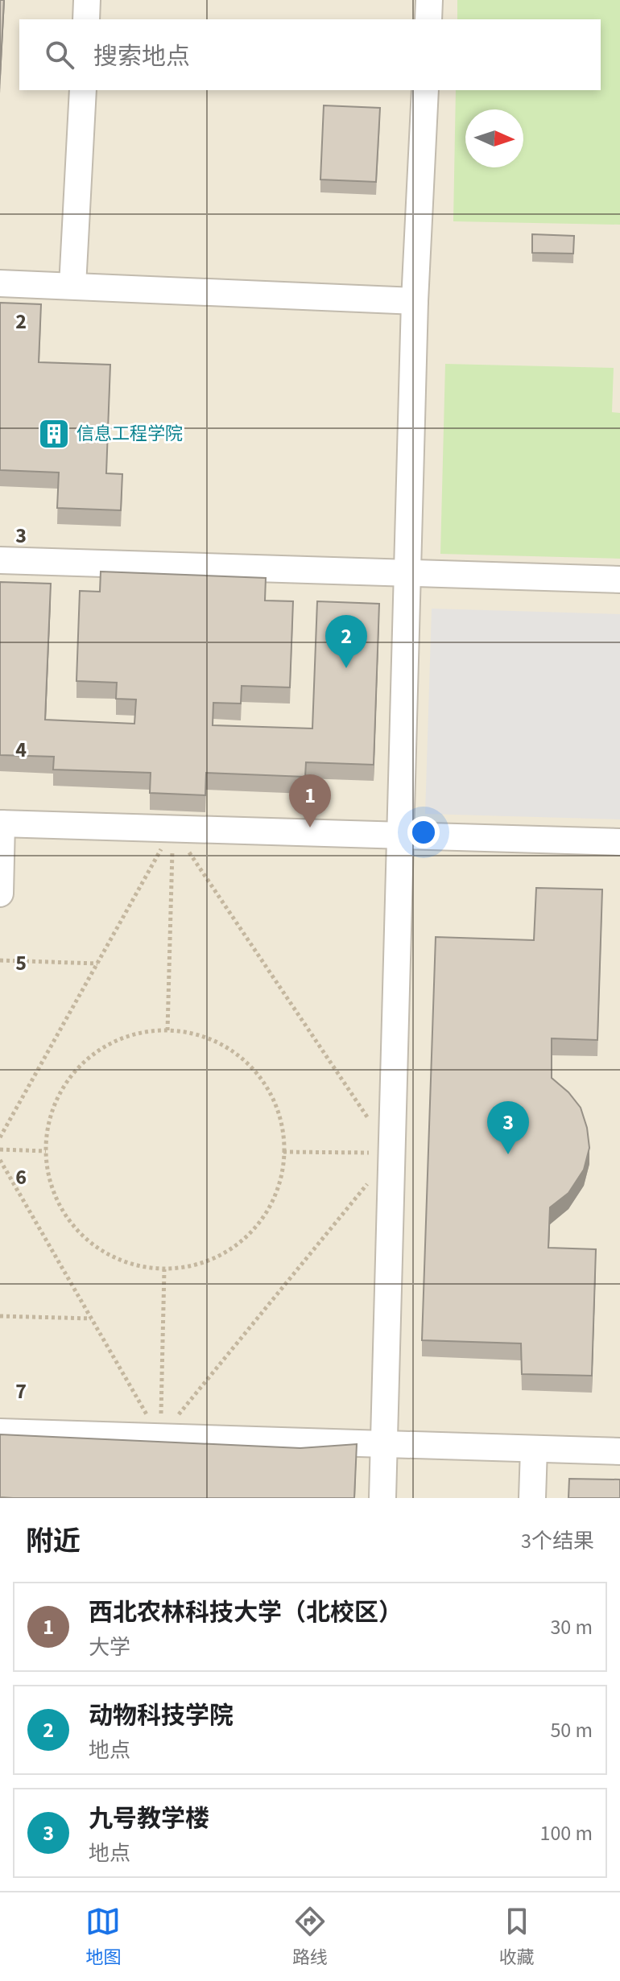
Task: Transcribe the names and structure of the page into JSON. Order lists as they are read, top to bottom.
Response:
{
  "places": {
    "building": ["信息工程学院"]
  },
  "north": "right",
  "page": {
    "search": "搜索地点",
    "pins": ["2", "1", "3"],
    "heading": ["附近", "3个结果"],
    "list": [
      {
        "mark": "1",
        "name": "西北农林科技大学（北校区）",
        "note": "大学",
        "value": "30 m"
      },
      {
        "mark": "2",
        "name": "动物科技学院",
        "note": "地点",
        "value": "50 m"
      },
      {
        "mark": "3",
        "name": "九号教学楼",
        "note": "地点",
        "value": "100 m"
      }
    ],
    "nav": ["地图", "路线", "收藏"]
  },
  "grid": {
    "rows": [
      "2",
      "3",
      "4",
      "5",
      "6",
      "7"
    ]
  }
}
